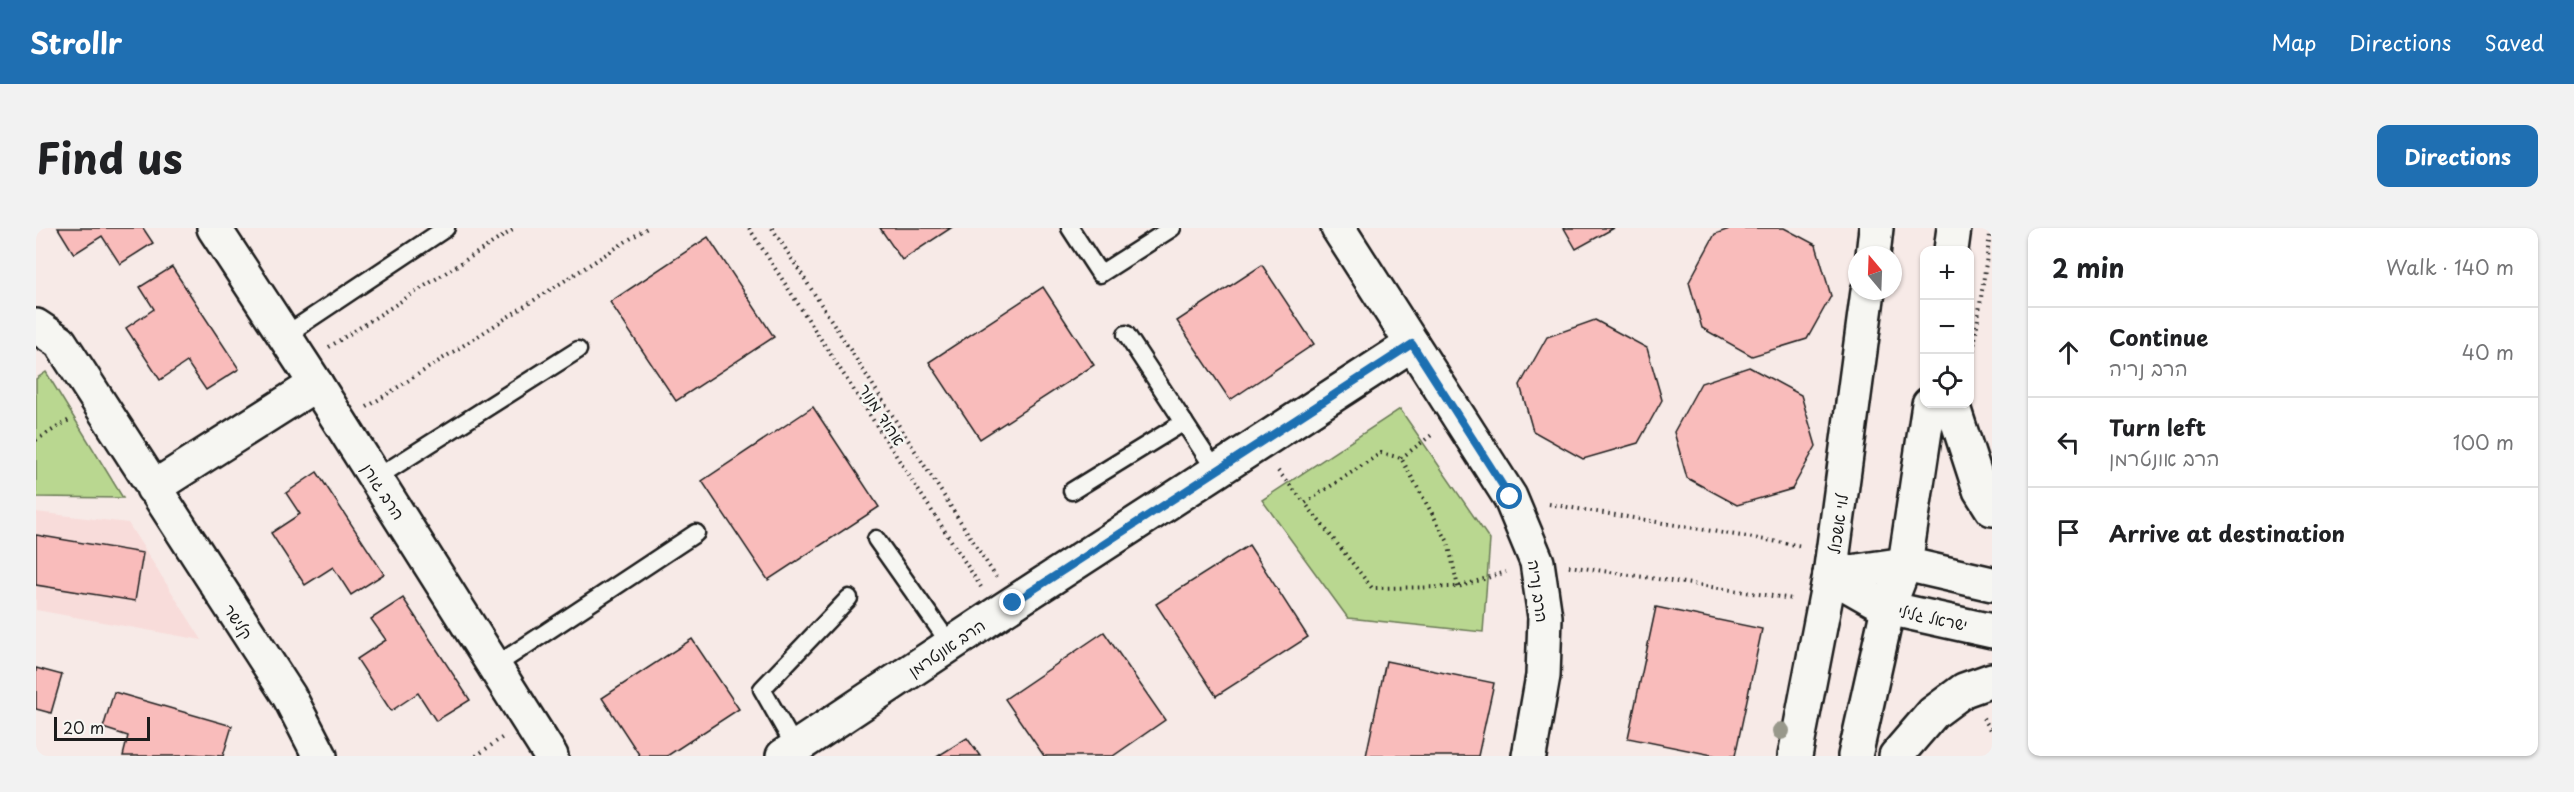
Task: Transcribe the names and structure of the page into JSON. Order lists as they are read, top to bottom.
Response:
{
  "streets": {
    "street": [
      "הרב גורן",
      "לוי אשכול",
      "הרב נריה",
      "ישראל גלילי",
      "קלישר",
      "הרב אונטרמן"
    ],
    "path": ["אהוד מנור"]
  },
  "crossings": [
    ["אהוד מנור", "הרב אונטרמן"],
    ["לוי אשכול", "ישראל גלילי"],
    ["הרב נריה", "הרב אונטרמן"]
  ],
  "scale_bar": "20 m",
  "north": "top",
  "page": {
    "header": "Strollr",
    "nav": ["Map", "Directions", "Saved"],
    "title": "Find us",
    "buttons": "Directions",
    "heading": ["2 min", "Walk · 140 m"],
    "map_buttons": ["+", "−"],
    "list": [
      ["Continue", "הרב נריה", "40 m"],
      ["Turn left", "הרב אונטרמן", "100 m"],
      "Arrive at destination"
    ],
    "scale": "20 m"
  }
}
